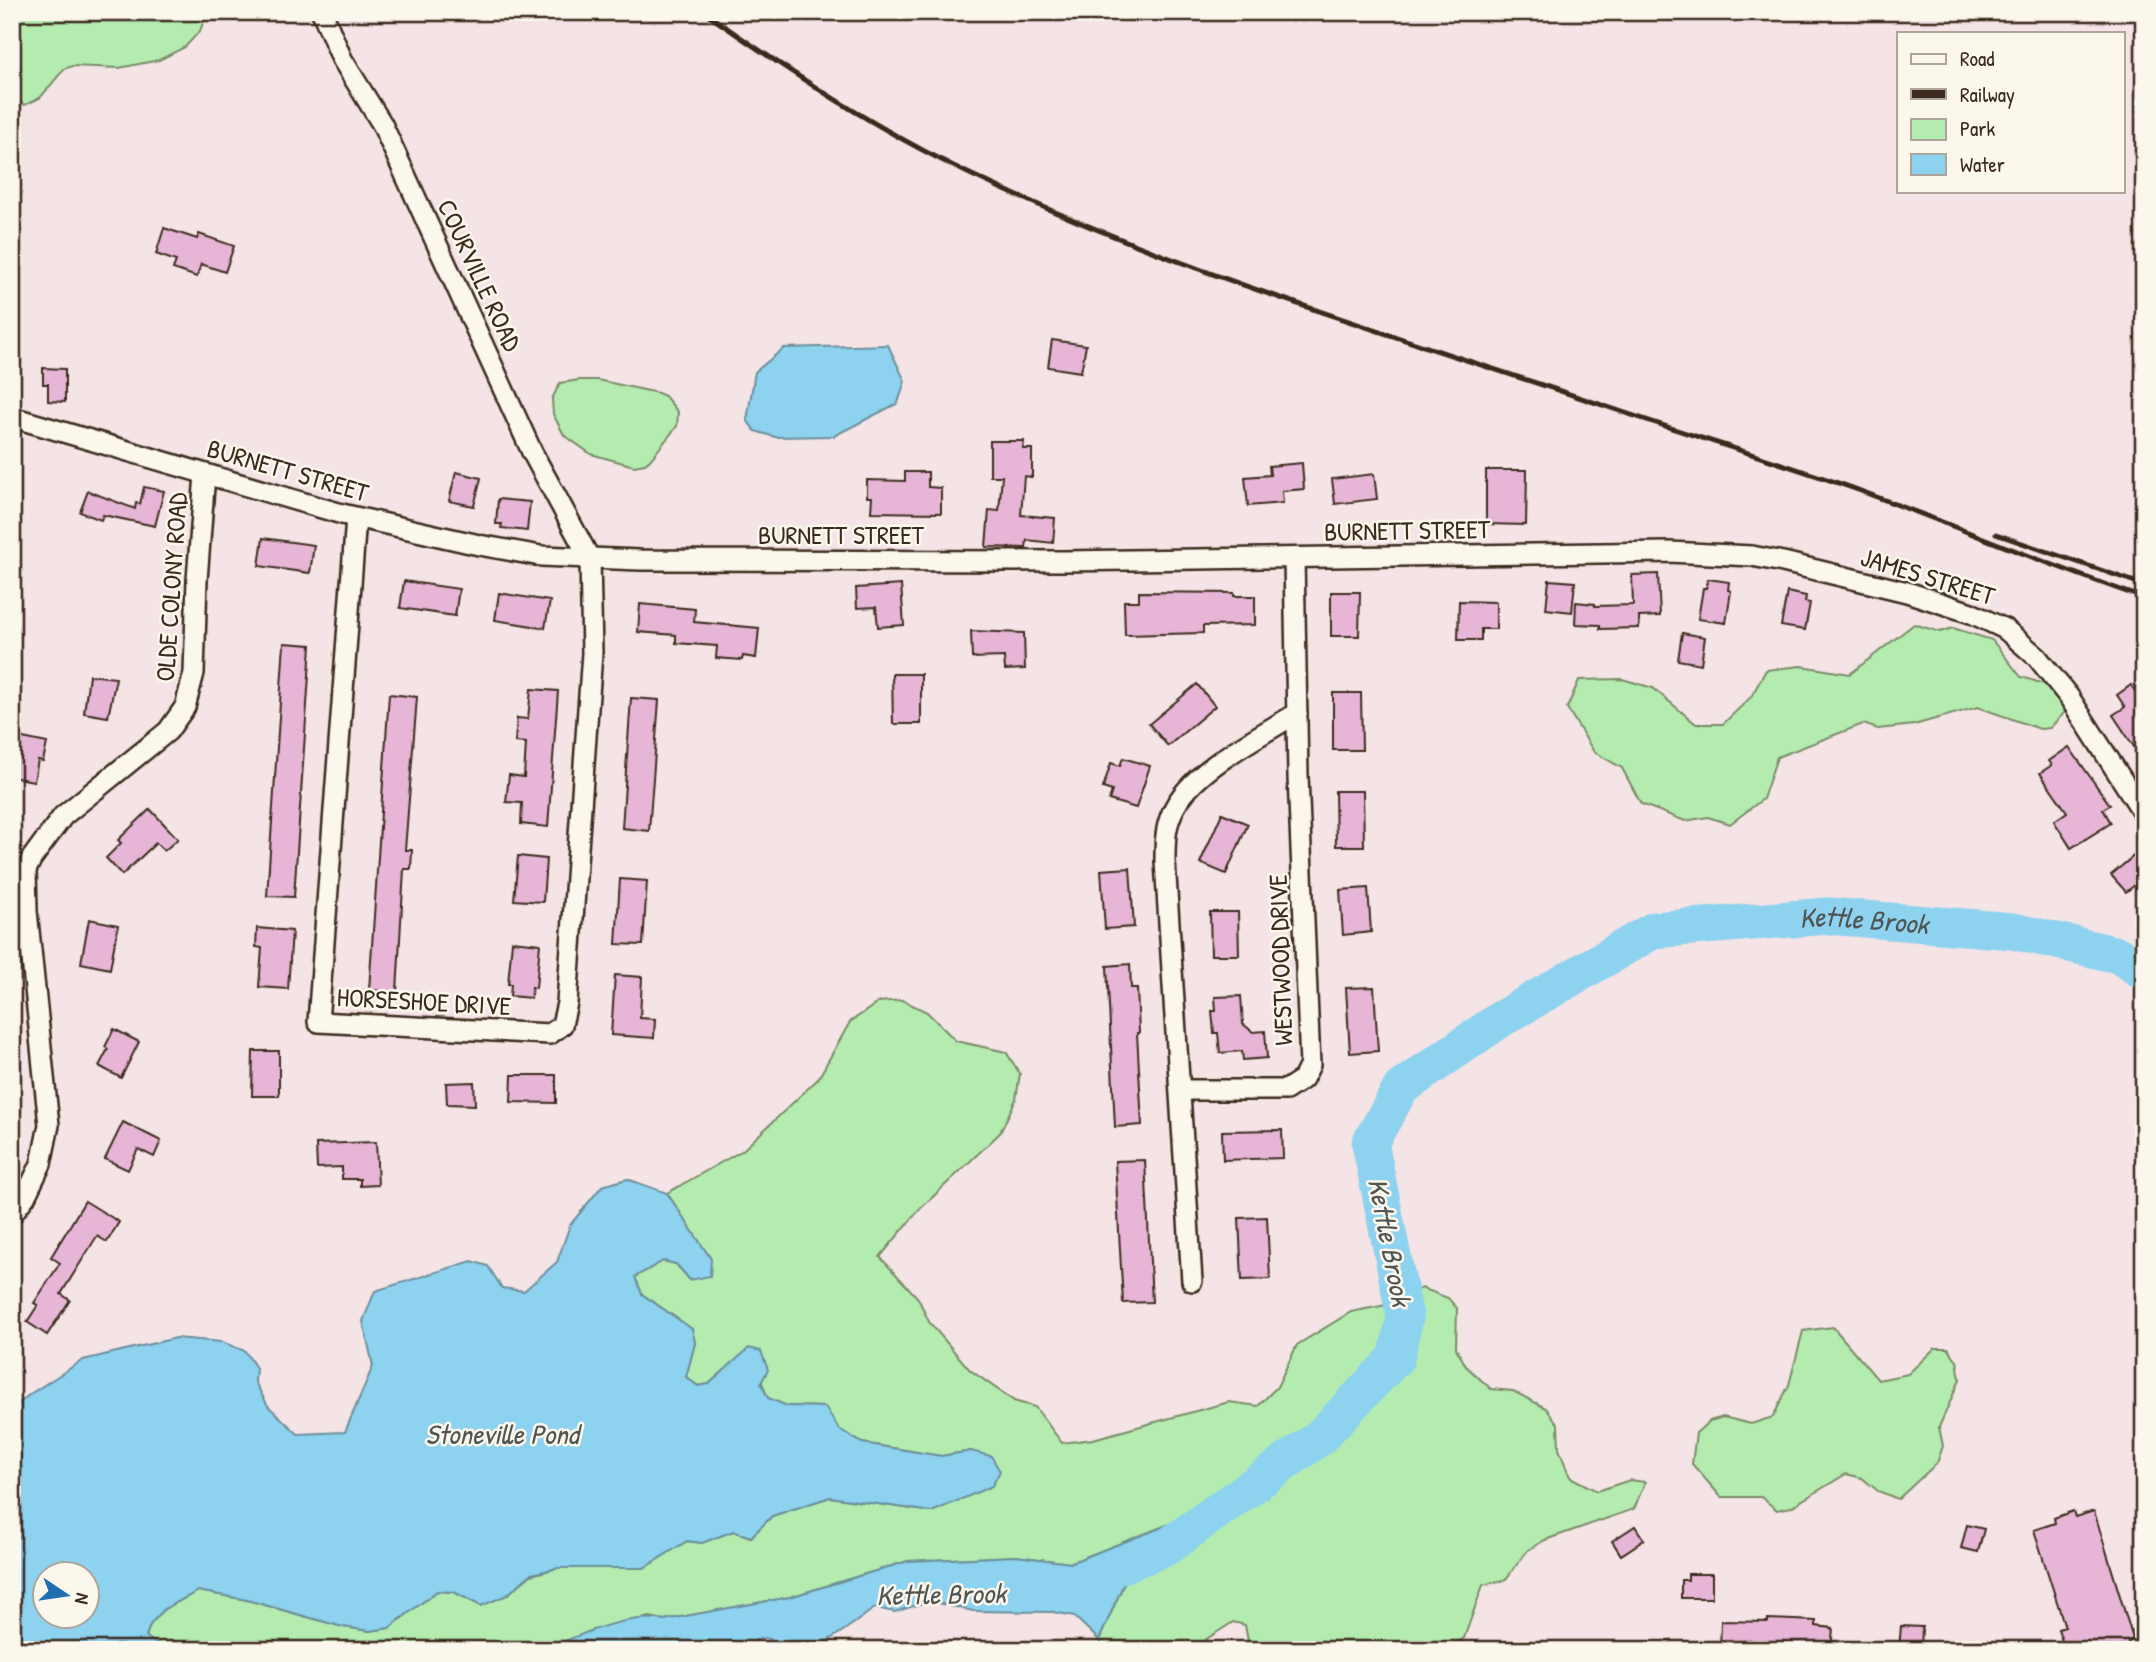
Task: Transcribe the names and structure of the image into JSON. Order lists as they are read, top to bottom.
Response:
{
  "streets": {
    "street": [
      "COURVILLE ROAD",
      "BURNETT STREET",
      "JAMES STREET",
      "OLDE COLONY ROAD",
      "WESTWOOD DRIVE",
      "HORSESHOE DRIVE"
    ]
  },
  "crossings": [
    ["COURVILLE ROAD", "BURNETT STREET"],
    ["COURVILLE ROAD", "HORSESHOE DRIVE"],
    ["BURNETT STREET", "JAMES STREET"],
    ["BURNETT STREET", "OLDE COLONY ROAD"],
    ["BURNETT STREET", "WESTWOOD DRIVE"],
    ["BURNETT STREET", "HORSESHOE DRIVE"]
  ],
  "water": ["Kettle Brook", "Stoneville Pond"],
  "legend": [
    "Road",
    "Railway",
    "Park",
    "Water"
  ],
  "north": "right"
}
